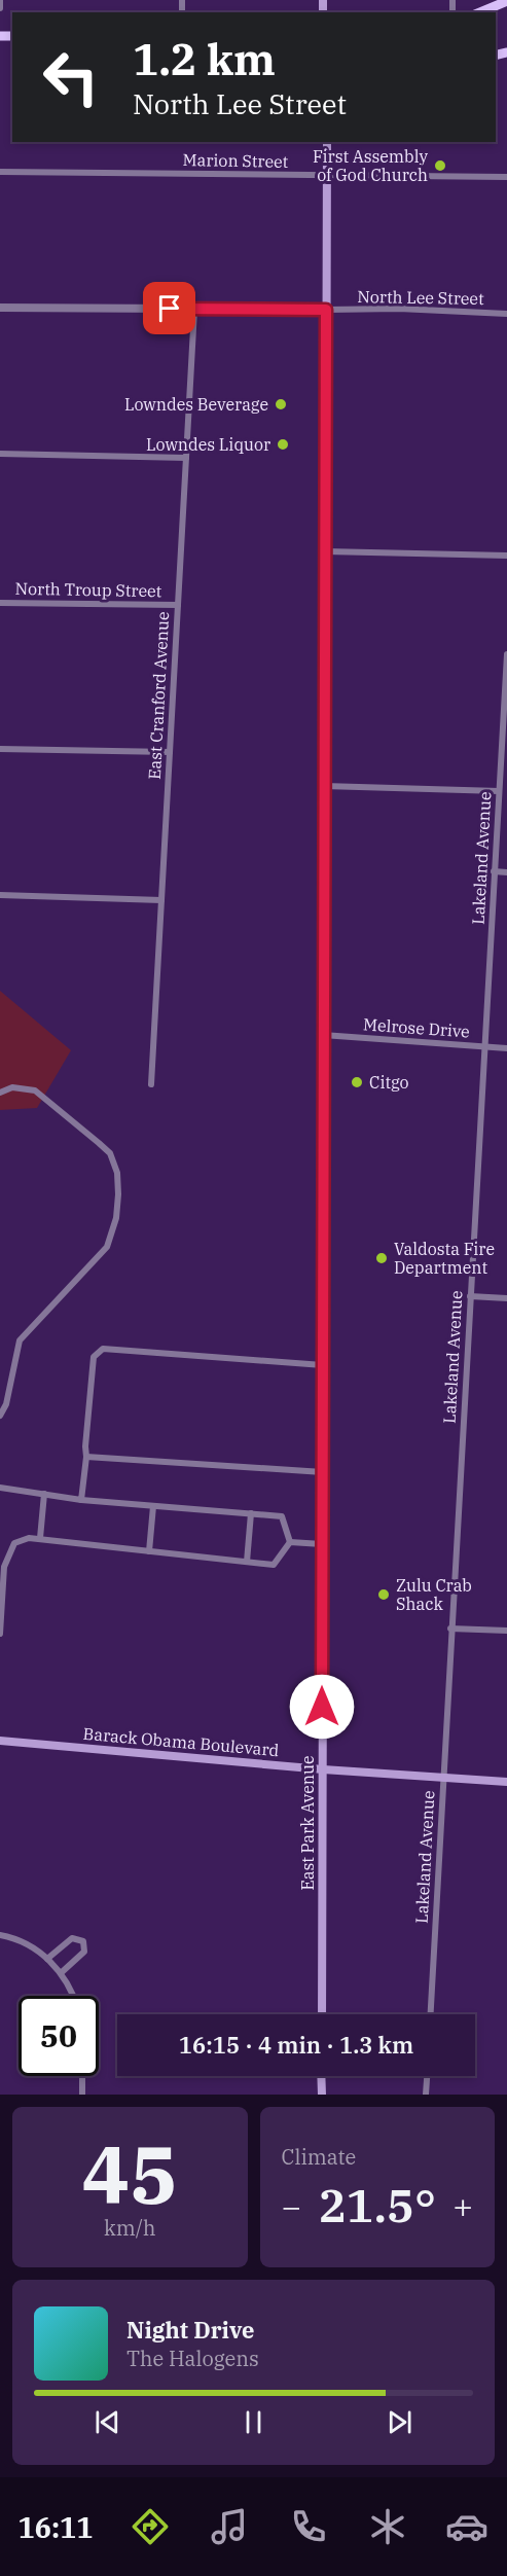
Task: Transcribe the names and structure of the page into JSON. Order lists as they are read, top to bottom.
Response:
{
  "streets": {
    "main road": ["Barack Obama Boulevard", "East Park Avenue"],
    "street": [
      "Marion Street",
      "North Lee Street",
      "North Troup Street",
      "East Cranford Avenue",
      "Lakeland Avenue",
      "Melrose Drive"
    ]
  },
  "crossings": [
    ["Marion Street", "East Park Avenue"],
    ["North Lee Street", "East Cranford Avenue"],
    ["North Lee Street", "East Park Avenue"],
    ["North Troup Street", "East Cranford Avenue"],
    ["Lakeland Avenue", "Melrose Drive"],
    ["Lakeland Avenue", "Barack Obama Boulevard"],
    ["Melrose Drive", "East Park Avenue"],
    ["Barack Obama Boulevard", "East Park Avenue"]
  ],
  "places": [
    "First Assembly of God Church",
    "Lowndes Beverage",
    "Lowndes Liquor",
    "Citgo",
    "Valdosta Fire Department",
    "Zulu Crab Shack"
  ],
  "page": {
    "turn": ["1.2 km", "North Lee Street"],
    "limit": "50",
    "trip": "16:15 · 4 min · 1.3 km",
    "tile": [
      ["45", "km/h"],
      "Climate"
    ],
    "heat": ["−", "21.5°", "+"],
    "song": ["Night Drive", "The Halogens"],
    "tabs": "16:11"
  }
}
